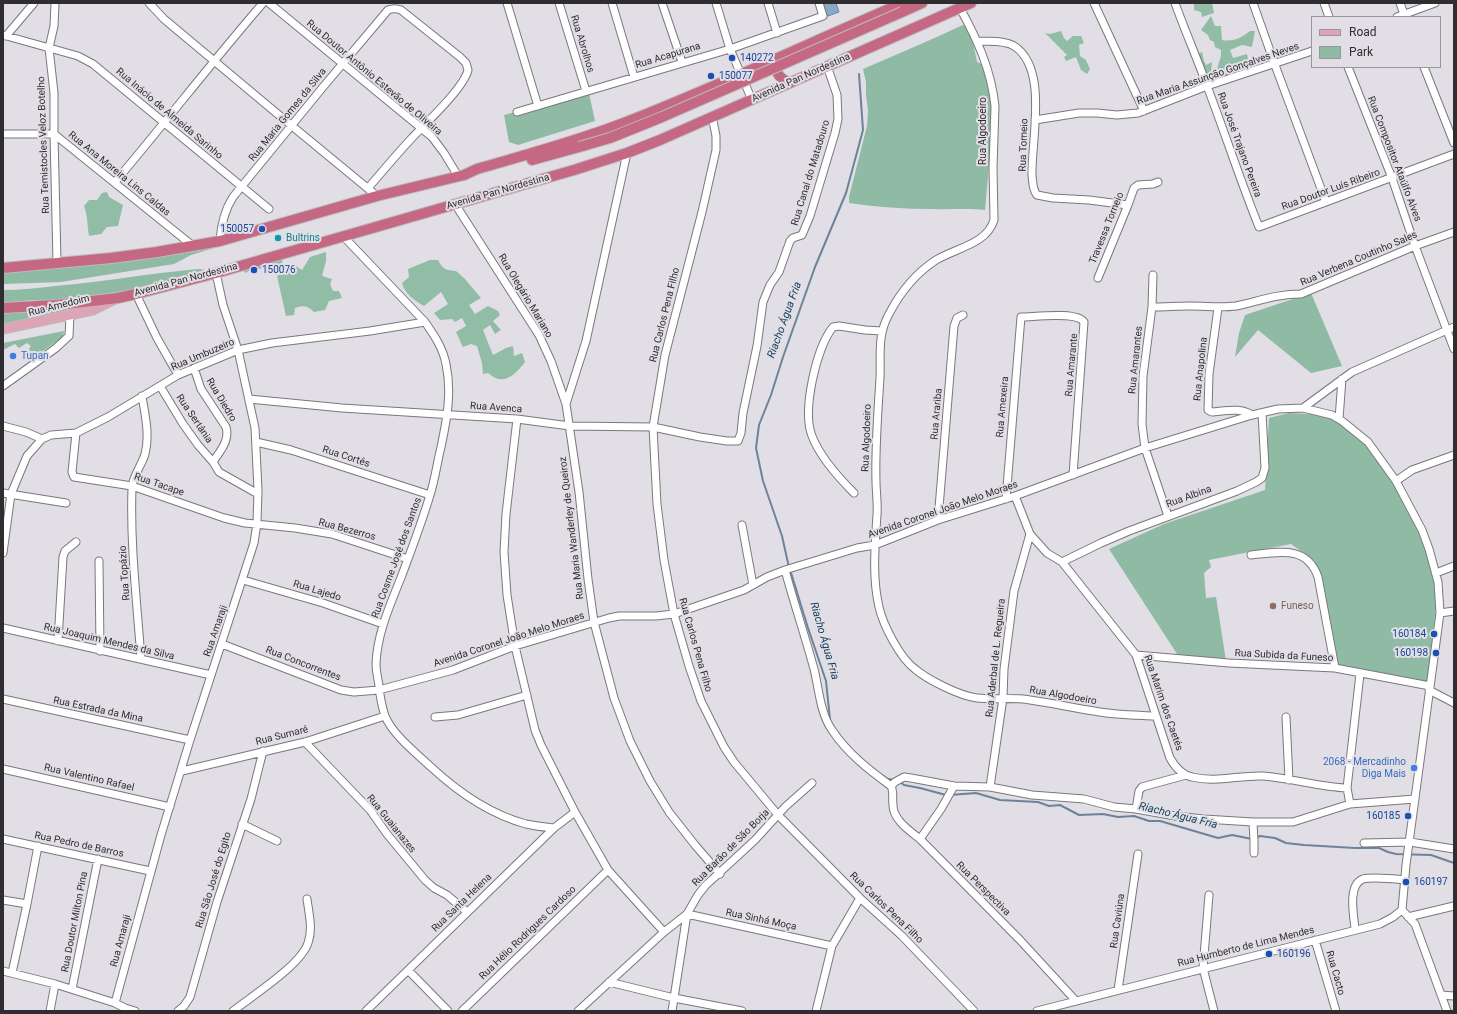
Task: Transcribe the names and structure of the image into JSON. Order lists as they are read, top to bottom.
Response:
{
  "streets": {
    "highway": ["Avenida Pan Nordestina"],
    "main road": ["Rua Amedoim"],
    "street": [
      "Rua Abrolhos",
      "Rua Acapurana",
      "Rua Maria Assunção Gonçalves Neves",
      "Rua Doutor Antônio Estevão de Oliveira",
      "Rua Inácio de Almeida Sarinho",
      "Rua Maria Gomes da Silva",
      "Rua Algodoeiro",
      "Rua Temistocles Veloz Botelho",
      "Rua Torneio",
      "Rua José Trajano Pereira",
      "Rua Compositor Ataúlfo Alves",
      "Rua Canal do Matadouro",
      "Rua Ana Moreira Lins Caldas",
      "Rua Doutor Luís Ribeiro",
      "Travessa Torneio",
      "Rua Verbena Coutinho Sales",
      "Rua Olegário Mariano",
      "Rua Carlos Pena Filho",
      "Rua Umbuzeiro",
      "Rua Amarantes",
      "Rua Amarante",
      "Rua Anapolina",
      "Rua Diedro",
      "Rua Amexeira",
      "Rua Avenca",
      "Rua Arariba",
      "Rua Sertânia",
      "Rua Cortês",
      "Rua Tacape",
      "Rua Albina",
      "Avenida Coronel João Melo Moraes",
      "Rua Maria Wanderley de Queiroz",
      "Rua Bezerros",
      "Rua Cosme José dos Santos",
      "Rua Topázio",
      "Rua Lajedo",
      "Rua Amaraji",
      "Rua Joaquim Mendes da Silva",
      "Rua Subida da Funeso",
      "Rua Aderbal de L. Regueira",
      "Rua Concorrentes",
      "Rua Marim dos Caetés",
      "Rua Estrada da Mina",
      "Rua Sumaré",
      "Rua Valentino Rafael",
      "Rua Guaianazes",
      "Rua Pedro de Barros",
      "Rua Barão de São Borja",
      "Rua São José do Egito",
      "Rua Perspectiva",
      "Rua Santa Helena",
      "Rua Sinhá Moça",
      "Rua Caviúna",
      "Rua Doutor Milton Pina",
      "Rua Hélio Rodrigues Cardoso",
      "Rua Humberto de Lima Mendes",
      "Rua Cacto"
    ]
  },
  "crossings": [
    ["Rua Abrolhos", "Rua Acapurana"],
    ["Rua Maria Assunção Gonçalves Neves", "Rua Torneio"],
    ["Rua Maria Assunção Gonçalves Neves", "Rua José Trajano Pereira"],
    ["Rua Doutor Antônio Estevão de Oliveira", "Avenida Pan Nordestina"],
    ["Rua Doutor Antônio Estevão de Oliveira", "Rua Maria Gomes da Silva"],
    ["Avenida Pan Nordestina", "Rua Maria Gomes da Silva"],
    ["Avenida Pan Nordestina", "Rua Algodoeiro"],
    ["Avenida Pan Nordestina", "Rua Temistocles Veloz Botelho"],
    ["Avenida Pan Nordestina", "Rua Canal do Matadouro"],
    ["Avenida Pan Nordestina", "Rua Ana Moreira Lins Caldas"],
    ["Avenida Pan Nordestina", "Rua Olegário Mariano"],
    ["Avenida Pan Nordestina", "Rua Amedoim"],
    ["Avenida Pan Nordestina", "Rua Carlos Pena Filho"],
    ["Avenida Pan Nordestina", "Rua Maria Wanderley de Queiroz"],
    ["Avenida Pan Nordestina", "Rua Cosme José dos Santos"],
    ["Avenida Pan Nordestina", "Rua Amaraji"],
    ["Rua Inácio de Almeida Sarinho", "Rua Maria Gomes da Silva"],
    ["Rua Inácio de Almeida Sarinho", "Rua Temistocles Veloz Botelho"],
    ["Rua Algodoeiro", "Rua Torneio"],
    ["Rua Algodoeiro", "Avenida Coronel João Melo Moraes"],
    ["Rua Algodoeiro", "Rua Aderbal de L. Regueira"],
    ["Rua Algodoeiro", "Rua Marim dos Caetés"],
    ["Rua Temistocles Veloz Botelho", "Rua Ana Moreira Lins Caldas"],
    ["Rua Torneio", "Travessa Torneio"],
    ["Rua José Trajano Pereira", "Rua Doutor Luís Ribeiro"],
    ["Rua Compositor Ataúlfo Alves", "Rua Doutor Luís Ribeiro"],
    ["Rua Compositor Ataúlfo Alves", "Rua Verbena Coutinho Sales"],
    ["Rua Canal do Matadouro", "Rua Avenca"],
    ["Rua Verbena Coutinho Sales", "Rua Amarantes"],
    ["Rua Verbena Coutinho Sales", "Rua Anapolina"],
    ["Rua Olegário Mariano", "Rua Maria Wanderley de Queiroz"],
    ["Rua Carlos Pena Filho", "Rua Avenca"],
    ["Rua Carlos Pena Filho", "Avenida Coronel João Melo Moraes"],
    ["Rua Carlos Pena Filho", "Rua Barão de São Borja"],
    ["Rua Umbuzeiro", "Rua Diedro"],
    ["Rua Umbuzeiro", "Rua Sertânia"],
    ["Rua Umbuzeiro", "Rua Tacape"],
    ["Rua Umbuzeiro", "Rua Cosme José dos Santos"],
    ["Rua Umbuzeiro", "Rua Amaraji"],
    ["Rua Amarantes", "Rua Albina"],
    ["Rua Amarantes", "Avenida Coronel João Melo Moraes"],
    ["Rua Amarante", "Rua Amexeira"],
    ["Rua Amarante", "Avenida Coronel João Melo Moraes"],
    ["Rua Anapolina", "Avenida Coronel João Melo Moraes"],
    ["Rua Diedro", "Rua Sertânia"],
    ["Rua Amexeira", "Avenida Coronel João Melo Moraes"],
    ["Rua Avenca", "Rua Maria Wanderley de Queiroz"],
    ["Rua Avenca", "Rua Cosme José dos Santos"],
    ["Rua Avenca", "Rua Amaraji"],
    ["Rua Arariba", "Avenida Coronel João Melo Moraes"],
    ["Rua Sertânia", "Rua Amaraji"],
    ["Rua Cortês", "Rua Cosme José dos Santos"],
    ["Rua Cortês", "Rua Amaraji"],
    ["Rua Tacape", "Rua Bezerros"],
    ["Rua Tacape", "Rua Topázio"],
    ["Rua Tacape", "Rua Amaraji"],
    ["Rua Albina", "Avenida Coronel João Melo Moraes"],
    ["Rua Albina", "Rua Marim dos Caetés"],
    ["Avenida Coronel João Melo Moraes", "Rua Maria Wanderley de Queiroz"],
    ["Avenida Coronel João Melo Moraes", "Rua Cosme José dos Santos"],
    ["Avenida Coronel João Melo Moraes", "Rua Subida da Funeso"],
    ["Avenida Coronel João Melo Moraes", "Rua Concorrentes"],
    ["Avenida Coronel João Melo Moraes", "Rua Marim dos Caetés"],
    ["Avenida Coronel João Melo Moraes", "Rua Humberto de Lima Mendes"],
    ["Rua Maria Wanderley de Queiroz", "Rua Barão de São Borja"],
    ["Rua Bezerros", "Rua Cosme José dos Santos"],
    ["Rua Bezerros", "Rua Amaraji"],
    ["Rua Cosme José dos Santos", "Rua Lajedo"],
    ["Rua Cosme José dos Santos", "Rua Concorrentes"],
    ["Rua Cosme José dos Santos", "Rua Sumaré"],
    ["Rua Cosme José dos Santos", "Rua Santa Helena"],
    ["Rua Topázio", "Rua Joaquim Mendes da Silva"],
    ["Rua Lajedo", "Rua Amaraji"],
    ["Rua Amaraji", "Rua Joaquim Mendes da Silva"],
    ["Rua Amaraji", "Rua Concorrentes"],
    ["Rua Amaraji", "Rua Estrada da Mina"],
    ["Rua Amaraji", "Rua Sumaré"],
    ["Rua Amaraji", "Rua Valentino Rafael"],
    ["Rua Amaraji", "Rua Pedro de Barros"],
    ["Rua Subida da Funeso", "Rua Marim dos Caetés"],
    ["Rua Aderbal de L. Regueira", "Rua Marim dos Caetés"],
    ["Rua Sumaré", "Rua Guaianazes"],
    ["Rua Sumaré", "Rua São José do Egito"],
    ["Rua Guaianazes", "Rua Santa Helena"],
    ["Rua Pedro de Barros", "Rua Doutor Milton Pina"],
    ["Rua Barão de São Borja", "Rua Sinhá Moça"],
    ["Rua Perspectiva", "Rua Humberto de Lima Mendes"],
    ["Rua Caviúna", "Rua Humberto de Lima Mendes"],
    ["Rua Humberto de Lima Mendes", "Rua Cacto"]
  ],
  "water": ["Riacho Água Fria"],
  "places": [
    "140272",
    "150077",
    "150057",
    "Bultrins",
    "150076",
    "Tupan",
    "Funeso",
    "160184",
    "160198",
    "2068 - Mercadinho Diga Mais",
    "160185",
    "160197",
    "160196"
  ],
  "legend": ["Road", "Park"]
}
